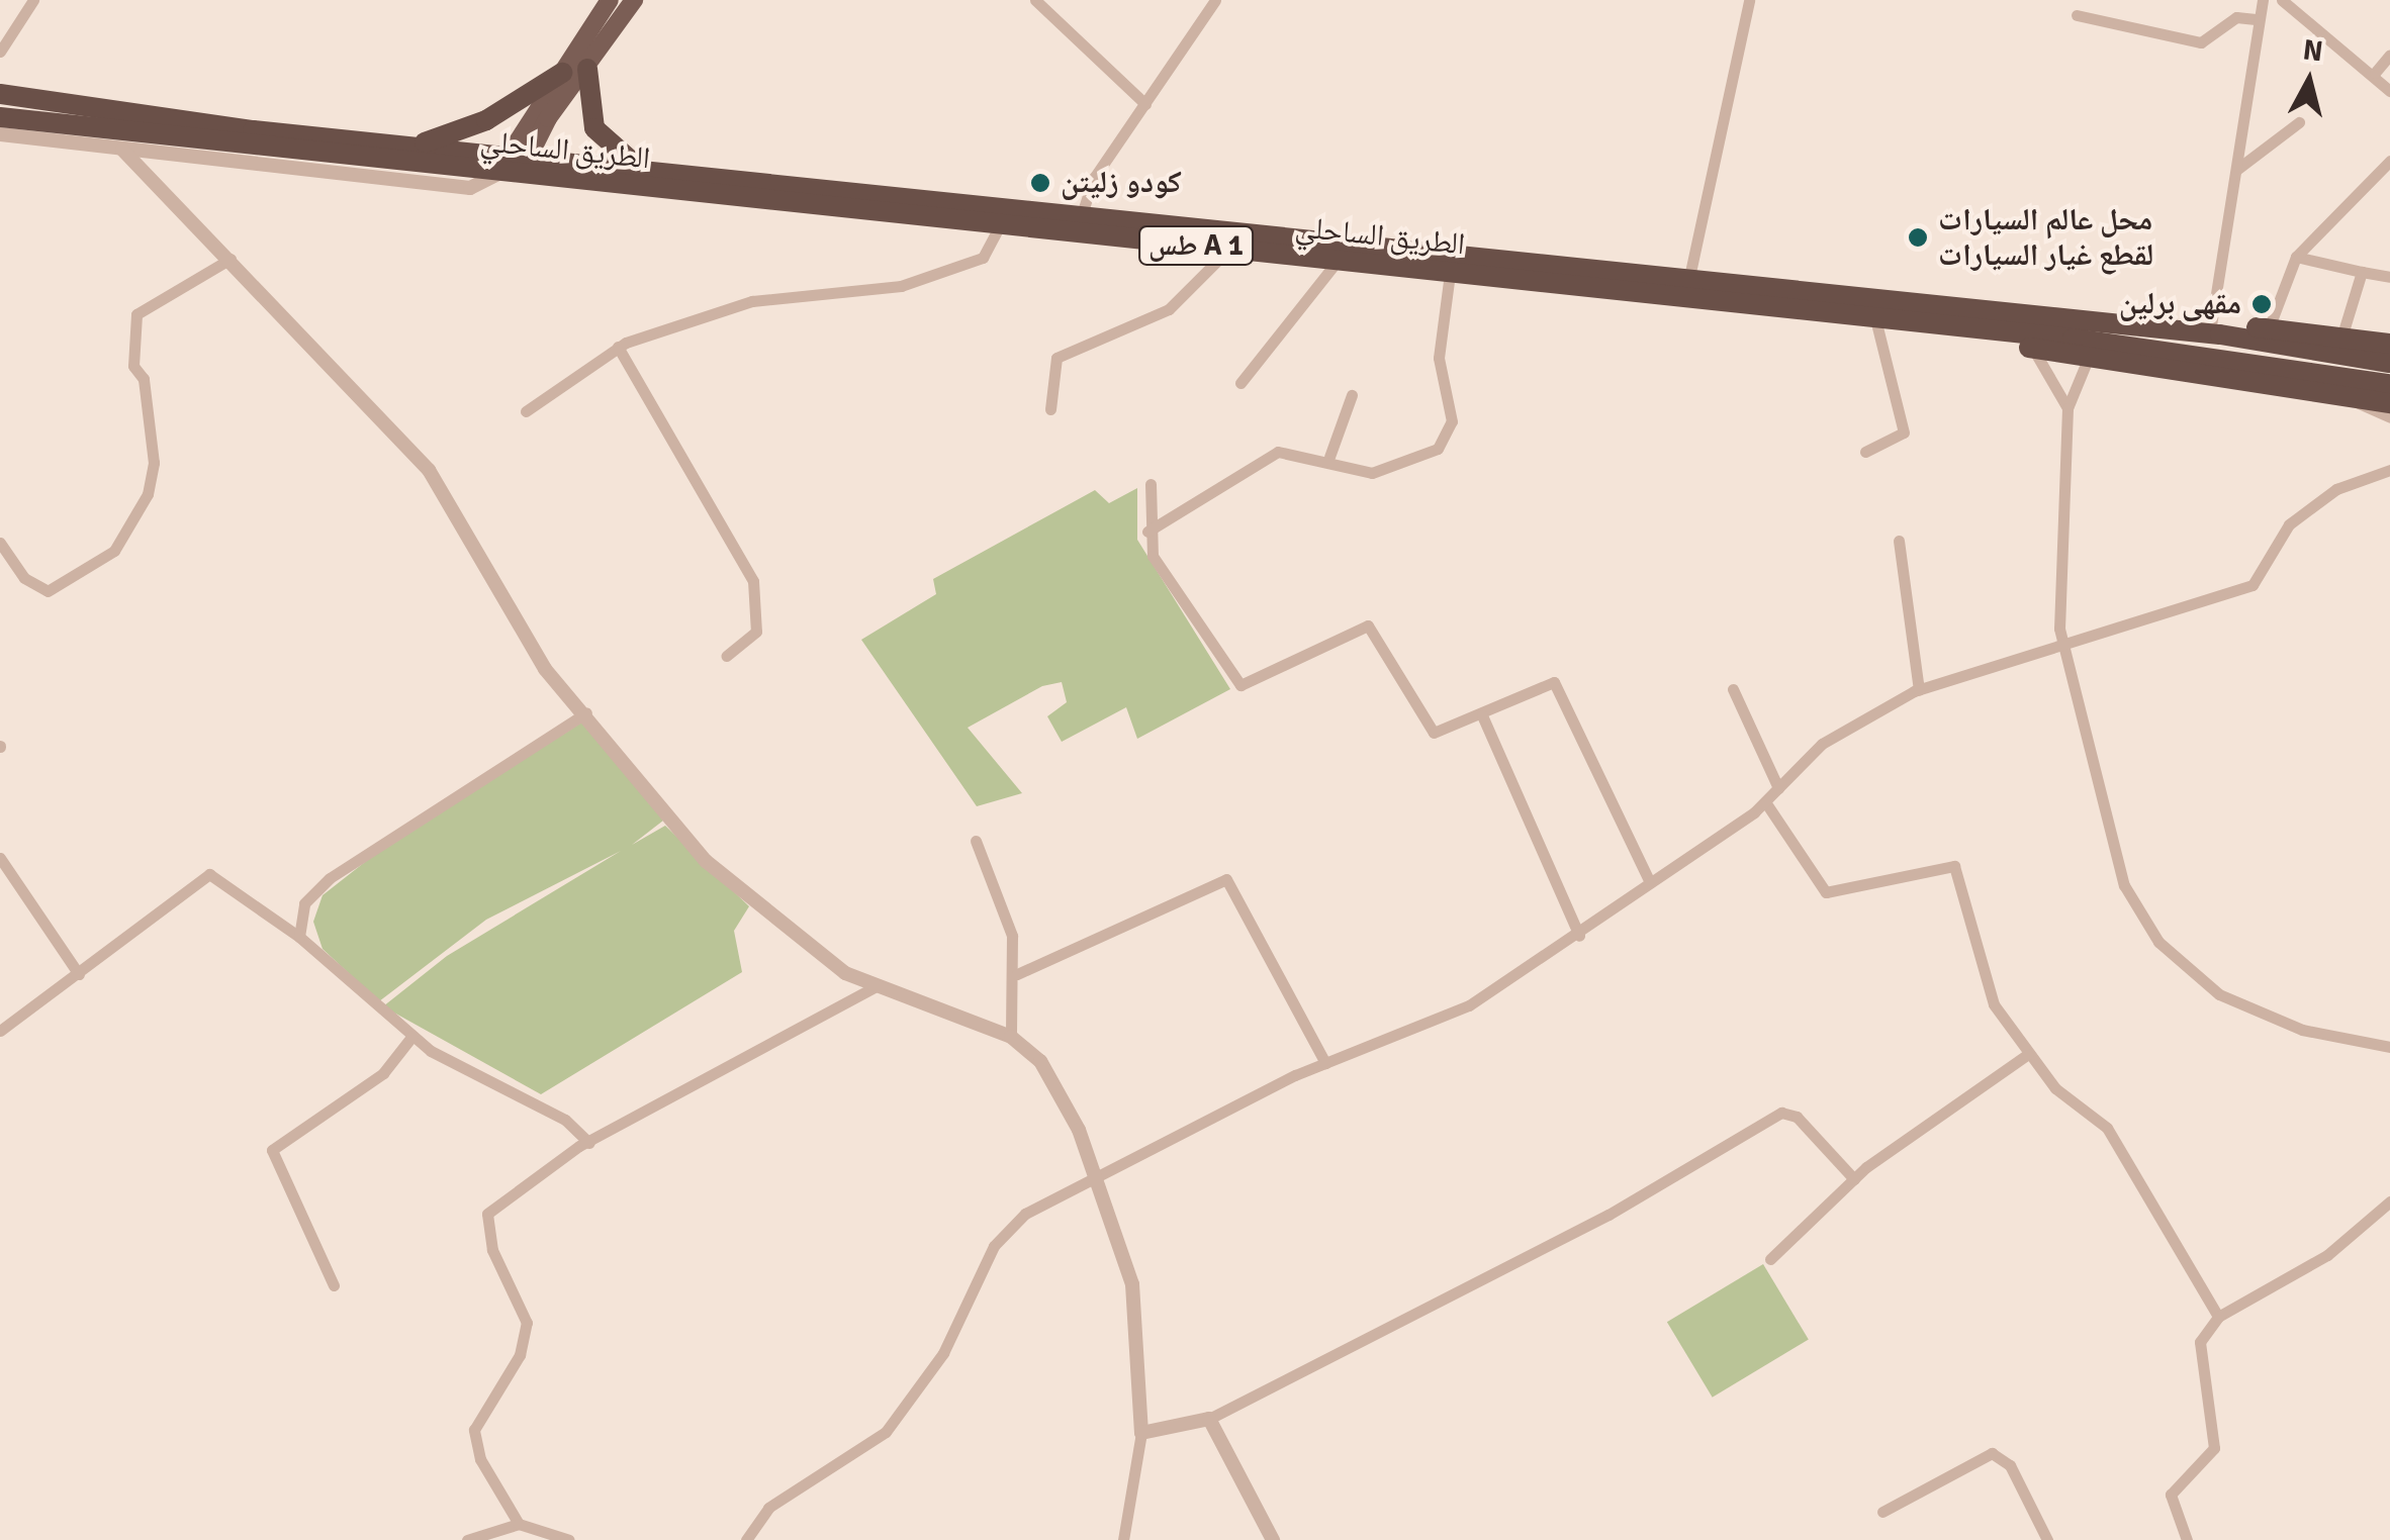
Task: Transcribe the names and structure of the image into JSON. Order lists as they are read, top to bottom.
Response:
{
  "streets": {
    "highway": ["الطريق الساحلي", "طس A 1"]
  },
  "places": ["كودو زليتن", "محل عالم السيارات لقطع غيار السيارات", "مقهى برلين"],
  "north": "top"
}
